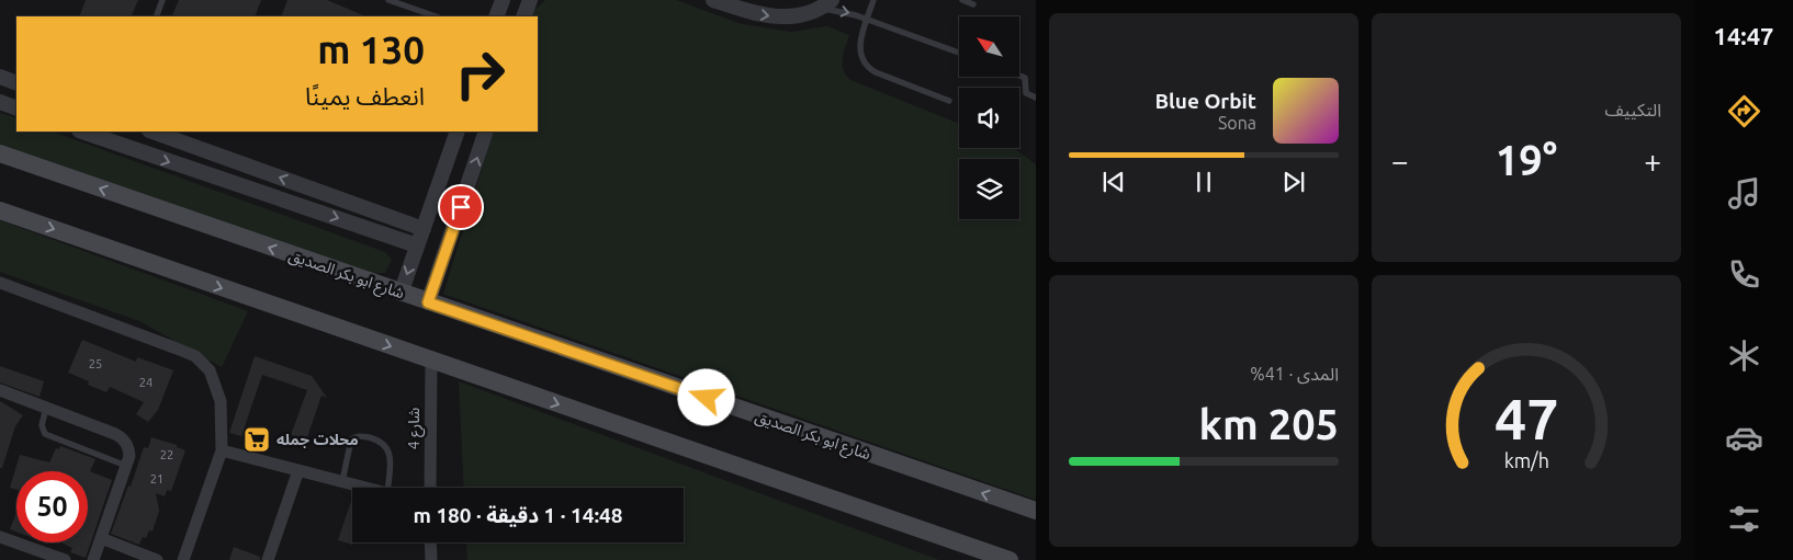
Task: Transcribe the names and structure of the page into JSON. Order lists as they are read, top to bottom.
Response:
{
  "streets": {
    "main road": ["شارع ابو بكر الصديق"],
    "street": ["شارع 4"]
  },
  "places": {
    "supermarket": ["محلات جمله"]
  },
  "house_numbers": [
    "25",
    "24",
    "22",
    "21"
  ],
  "north": "top left",
  "page": {
    "tabs": "14:47",
    "tile": [
      "التكييف",
      ["المدى · 41%", "205 km"]
    ],
    "turn": ["130 m", "انعطف يمينًا"],
    "song": ["Blue Orbit", "Sona"],
    "heat": ["−", "19°", "+"],
    "limit": "50",
    "trip": "14:48 · 1 دقيقة · 180 m",
    "gauge": ["47", "km/h"]
  }
}
